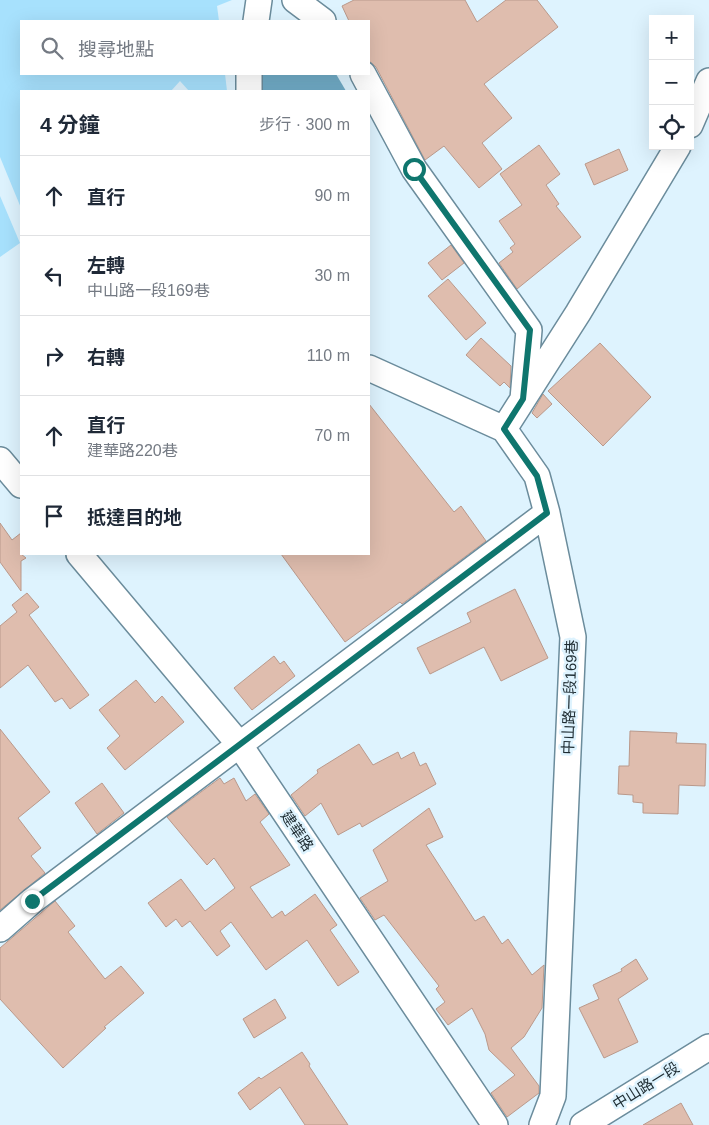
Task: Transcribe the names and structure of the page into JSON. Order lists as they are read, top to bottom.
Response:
{
  "streets": {
    "street": ["中山路一段169巷", "建華路", "中山路一段"]
  },
  "page": {
    "map_buttons": ["+", "−"],
    "search": "搜尋地點",
    "heading": ["4 分鐘", "步行 · 300 m"],
    "list": [
      ["直行", "90 m"],
      ["左轉", "中山路一段169巷", "30 m"],
      ["右轉", "110 m"],
      ["直行", "建華路220巷", "70 m"],
      "抵達目的地"
    ]
  }
}
